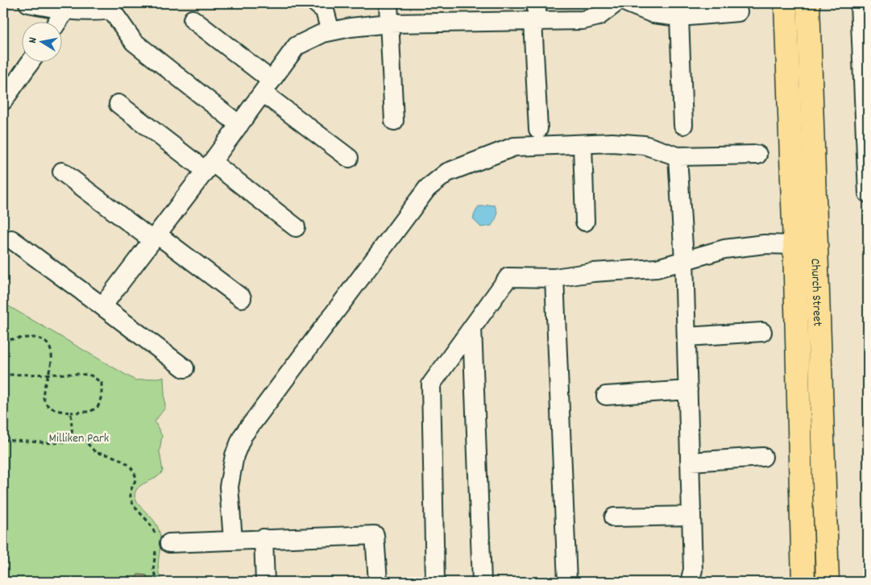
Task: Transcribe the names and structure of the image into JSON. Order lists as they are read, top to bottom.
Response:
{
  "streets": {
    "main road": ["Church Street"]
  },
  "parks": ["Milliken Park"],
  "north": "left"
}
